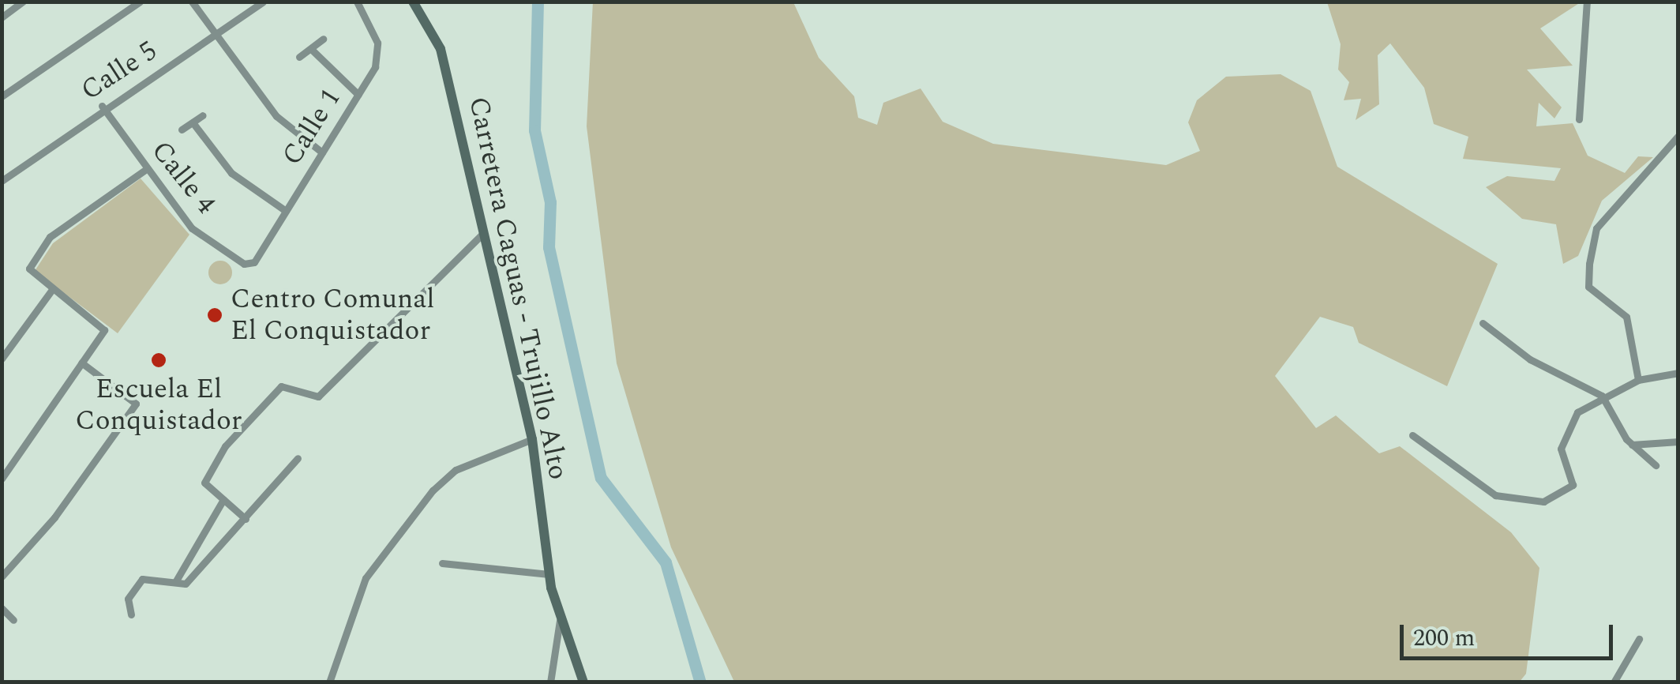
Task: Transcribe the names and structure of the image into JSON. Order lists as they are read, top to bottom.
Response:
{
  "streets": {
    "street": [
      "Calle 5",
      "Calle 1",
      "Calle 4",
      "Carretera Caguas - Trujillo Alto"
    ]
  },
  "crossings": [
    ["Calle 5", "Calle 4"],
    ["Calle 1", "Calle 4"]
  ],
  "places": ["Centro Comunal El Conquistador", "Escuela El Conquistador"],
  "scale_bar": "200 m"
}
